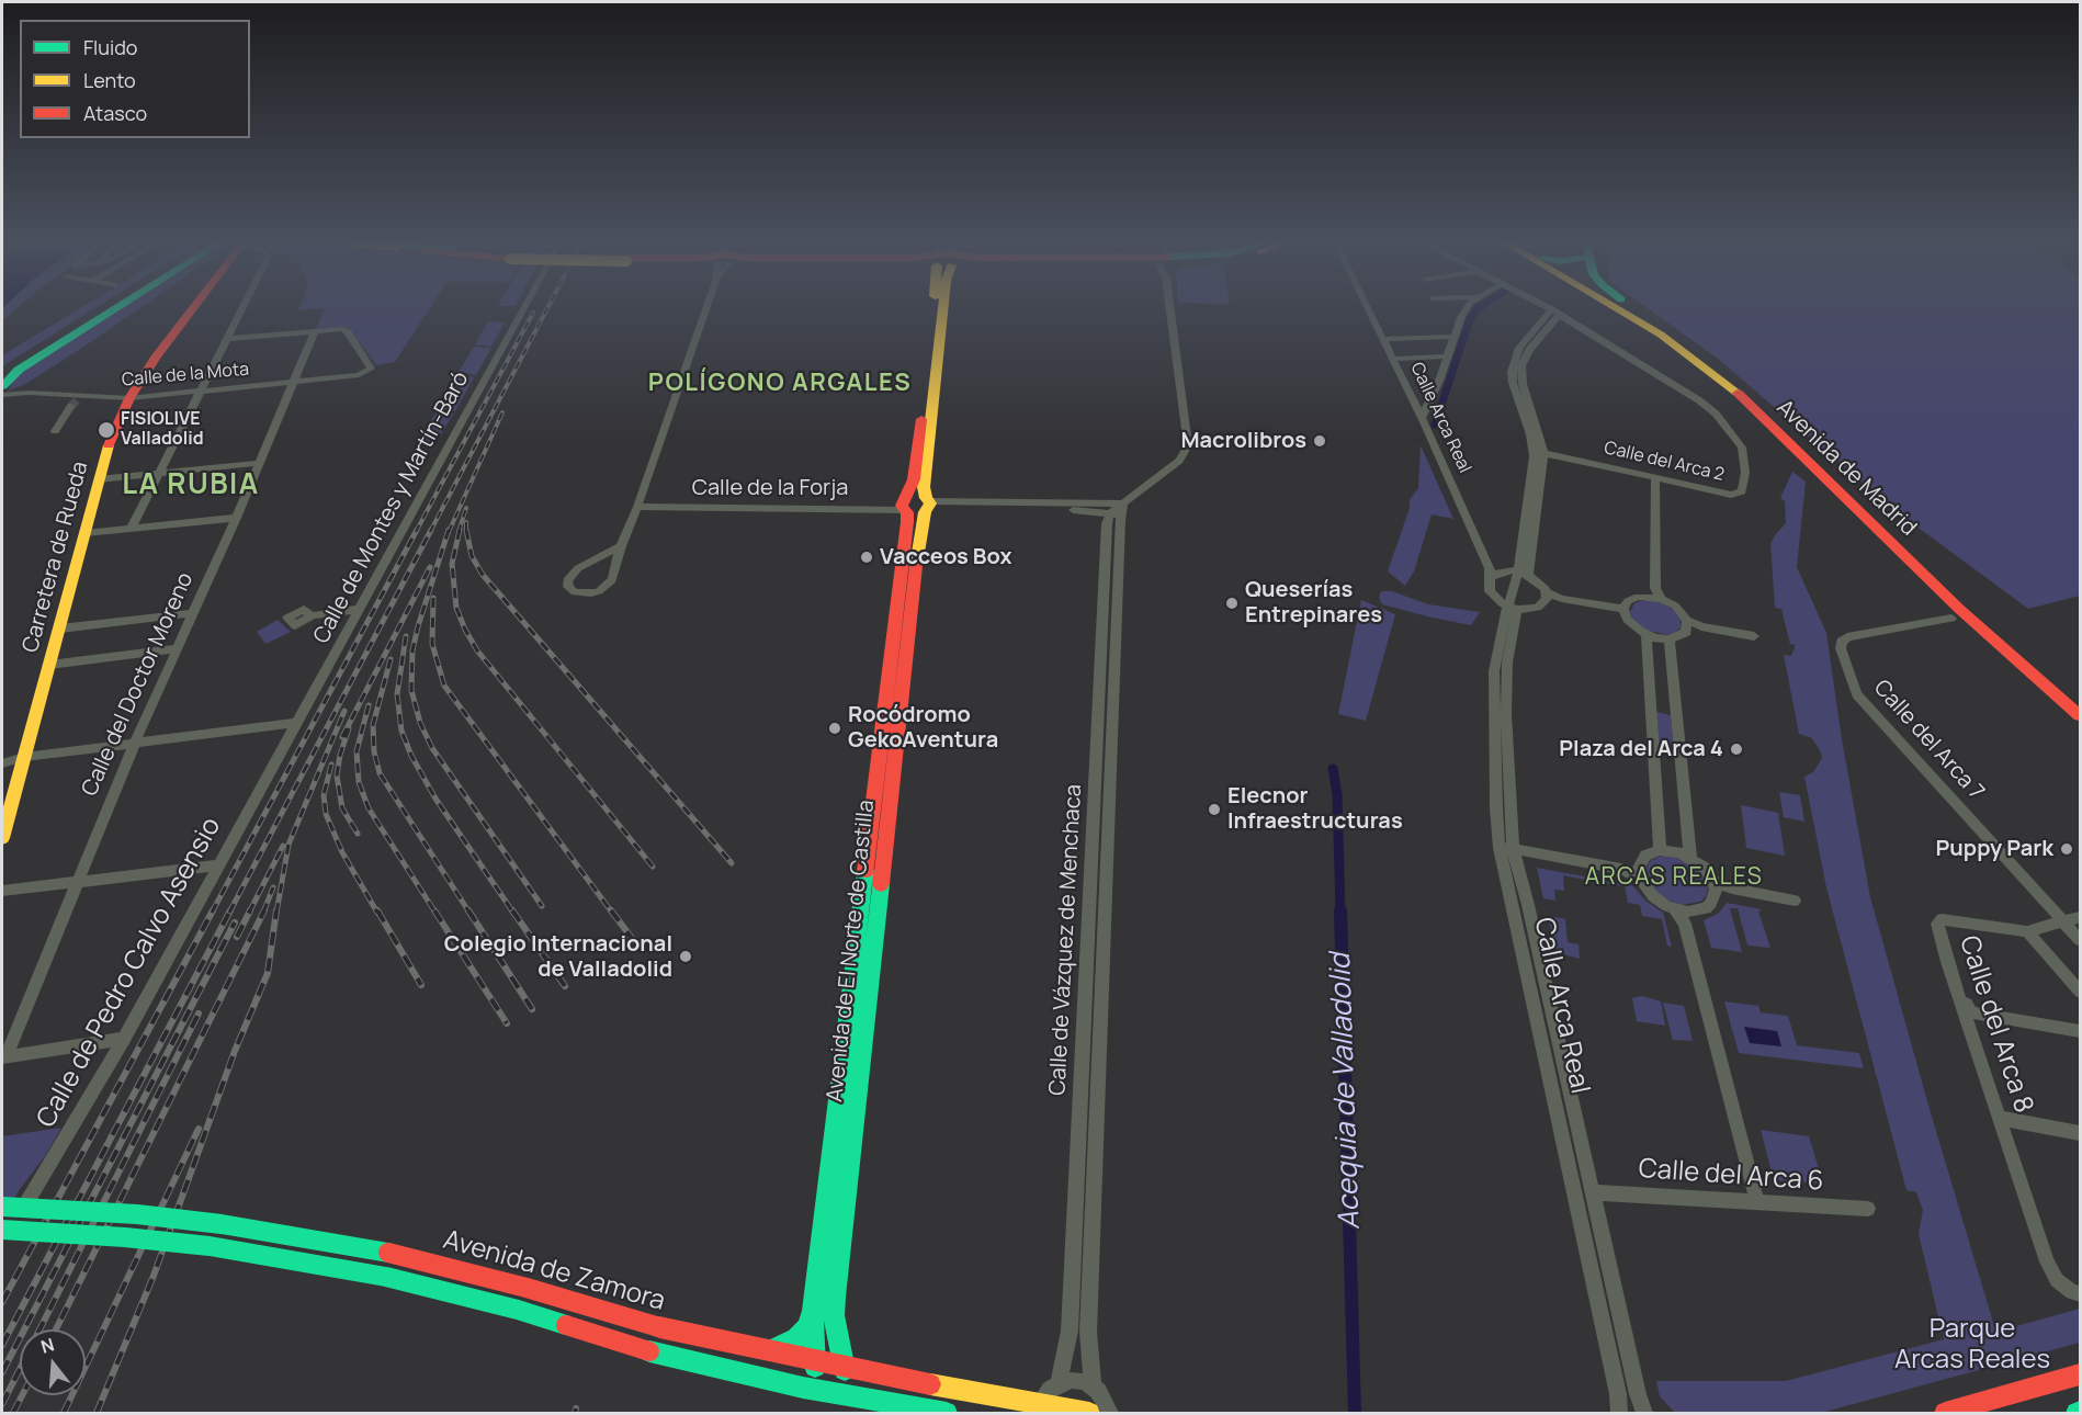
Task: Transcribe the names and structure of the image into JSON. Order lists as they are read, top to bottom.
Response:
{
  "streets": {
    "main road": [
      "Avenida de Madrid",
      "Carretera de Rueda",
      "Avenida de El Norte de Castilla",
      "Avenida de Zamora"
    ],
    "street": [
      "Calle de la Mota",
      "Calle Arca Real",
      "Calle del Arca 2",
      "Calle de la Forja",
      "Calle de Montes y Martín-Baró",
      "Calle del Doctor Moreno",
      "Calle del Arca 7",
      "Calle de Vázquez de Menchaca",
      "Calle de Pedro Calvo Asensio",
      "Calle del Arca 8",
      "Calle del Arca 6"
    ]
  },
  "crossings": [
    ["Calle de la Mota", "Carretera de Rueda"],
    ["Calle de la Mota", "Calle del Doctor Moreno"],
    ["Calle Arca Real", "Calle del Arca 6"],
    ["Calle de la Forja", "Avenida de El Norte de Castilla"],
    ["Calle de Montes y Martín-Baró", "Calle de Pedro Calvo Asensio"],
    ["Calle del Arca 7", "Calle del Arca 8"],
    ["Avenida de El Norte de Castilla", "Avenida de Zamora"]
  ],
  "districts": ["POLÍGONO ARGALES", "LA RUBIA", "ARCAS REALES"],
  "water": ["Acequia de Valladolid"],
  "parks": ["Parque Arcas Reales"],
  "places": [
    "FISIOLIVE Valladolid",
    "Macrolibros",
    "Vacceos Box",
    "Queserías Entrepinares",
    "Rocódromo GekoAventura",
    "Plaza del Arca 4",
    "Elecnor Infraestructuras",
    "Puppy Park",
    "Colegio Internacional de Valladolid"
  ],
  "legend": ["Fluido", "Lento", "Atasco"],
  "north": "top"
}
